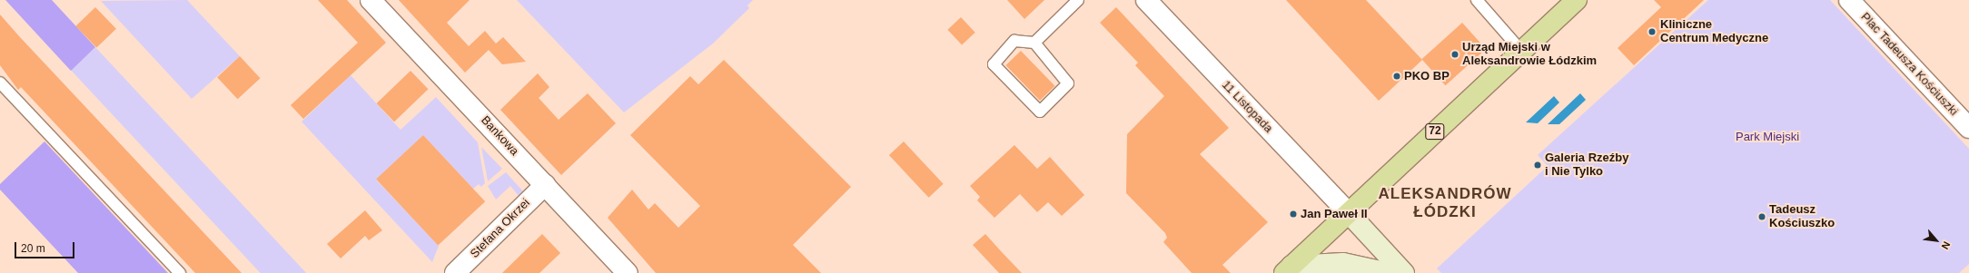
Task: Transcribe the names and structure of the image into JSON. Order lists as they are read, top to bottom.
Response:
{
  "streets": {
    "main road": ["72"],
    "street": [
      "Plac Tadeusza Kościuszki",
      "11 Listopada",
      "Bankowa",
      "Stefana Okrzei"
    ]
  },
  "crossings": [
    ["11 Listopada", "72"],
    ["Bankowa", "Stefana Okrzei"]
  ],
  "districts": ["ALEKSANDRÓW ŁÓDZKI"],
  "parks": ["Park Miejski"],
  "places": [
    "Kliniczne Centrum Medyczne",
    "Urząd Miejski w Aleksandrowie Łódzkim",
    "PKO BP",
    "Galeria Rzeźby i Nie Tylko",
    "Jan Paweł II",
    "Tadeusz Kościuszko"
  ],
  "scale_bar": "20 m",
  "north": "bottom right"
}
